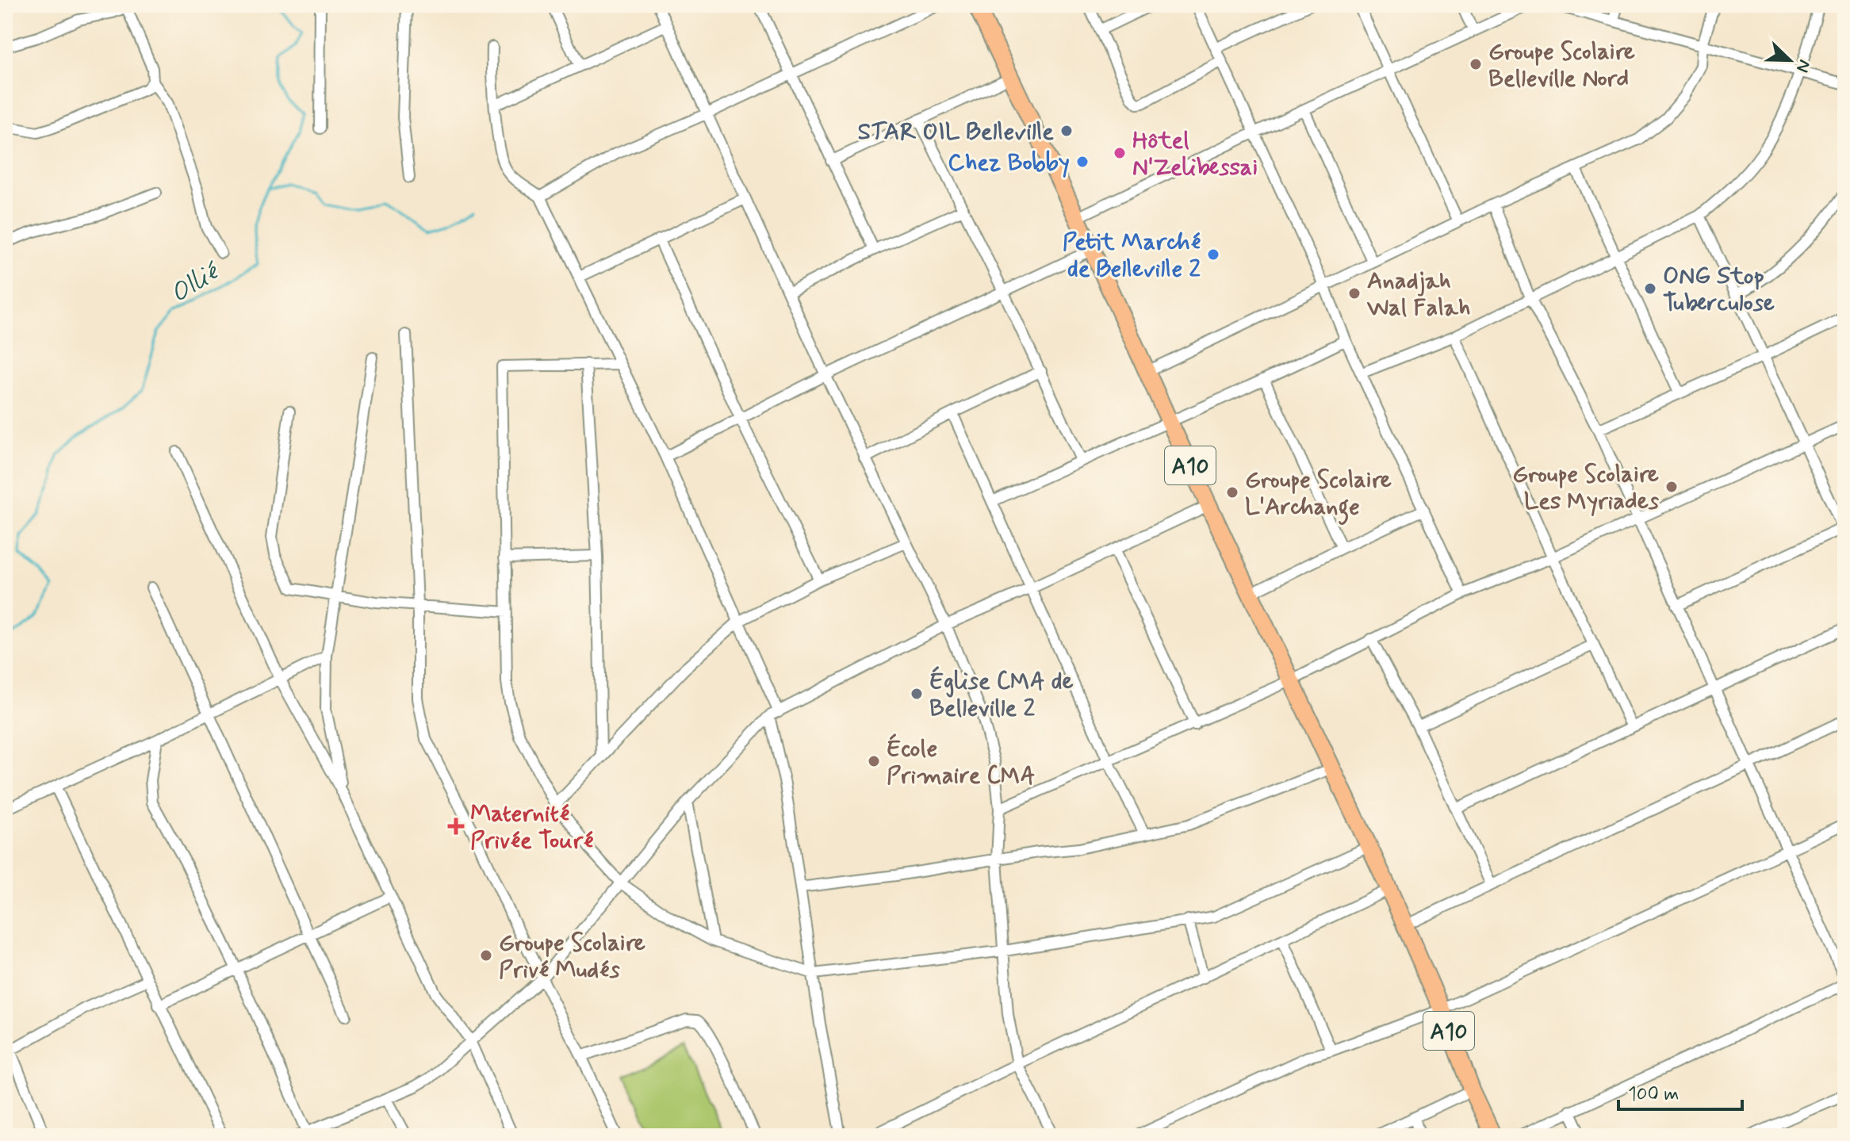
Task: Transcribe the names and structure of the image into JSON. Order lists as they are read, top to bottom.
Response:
{
  "streets": {
    "main road": ["A10"]
  },
  "water": ["Ollié"],
  "places": {
    "other": [
      "Groupe Scolaire Belleville Nord",
      "STAR OIL Belleville",
      "Hôtel N'Zelibessai",
      "Chez Bobby",
      "Petit Marché de Belleville 2",
      "ONG Stop Tuberculose",
      "Anadjah Wal Falah",
      "Groupe Scolaire Les Myriades",
      "Groupe Scolaire L'Archange",
      "Église CMA de Belleville 2",
      "École Primaire CMA",
      "Groupe Scolaire Privé Mudés"
    ],
    "health": ["Maternité Privée Touré"]
  },
  "scale_bar": "100 m",
  "north": "bottom right"
}
